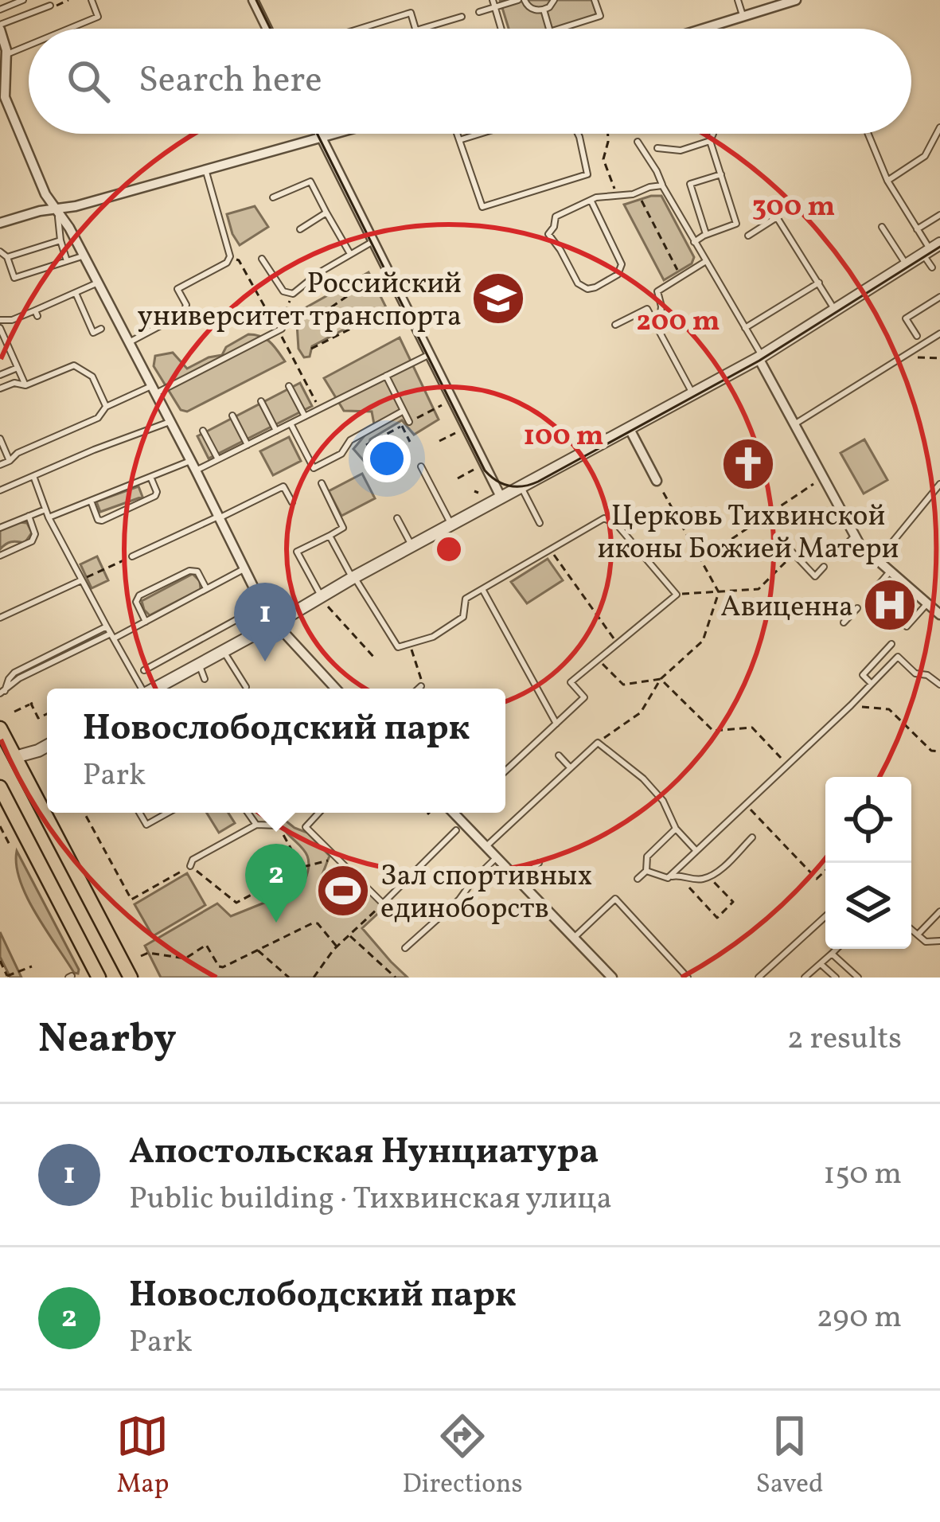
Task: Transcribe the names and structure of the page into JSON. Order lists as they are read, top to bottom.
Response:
{
  "places": {
    "school or university": ["Российский университет транспорта"],
    "church": ["Церковь Тихвинской иконы Божией Матери"],
    "hospital": ["Авиценна"],
    "sports": ["Зал спортивных единоборств"]
  },
  "page": {
    "search": "Search here",
    "pins": ["1", "2"],
    "popup": ["Новослободский парк", "Park"],
    "heading": ["Nearby", "2 results"],
    "list": [
      {
        "mark": "1",
        "name": "Апостольская Нунциатура",
        "note": "Public building · Тихвинская улица",
        "value": "150 m"
      },
      {
        "mark": "2",
        "name": "Новослободский парк",
        "note": "Park",
        "value": "290 m"
      }
    ],
    "nav": ["Map", "Directions", "Saved"]
  },
  "rings": ["300 m", "200 m", "100 m"]
}
